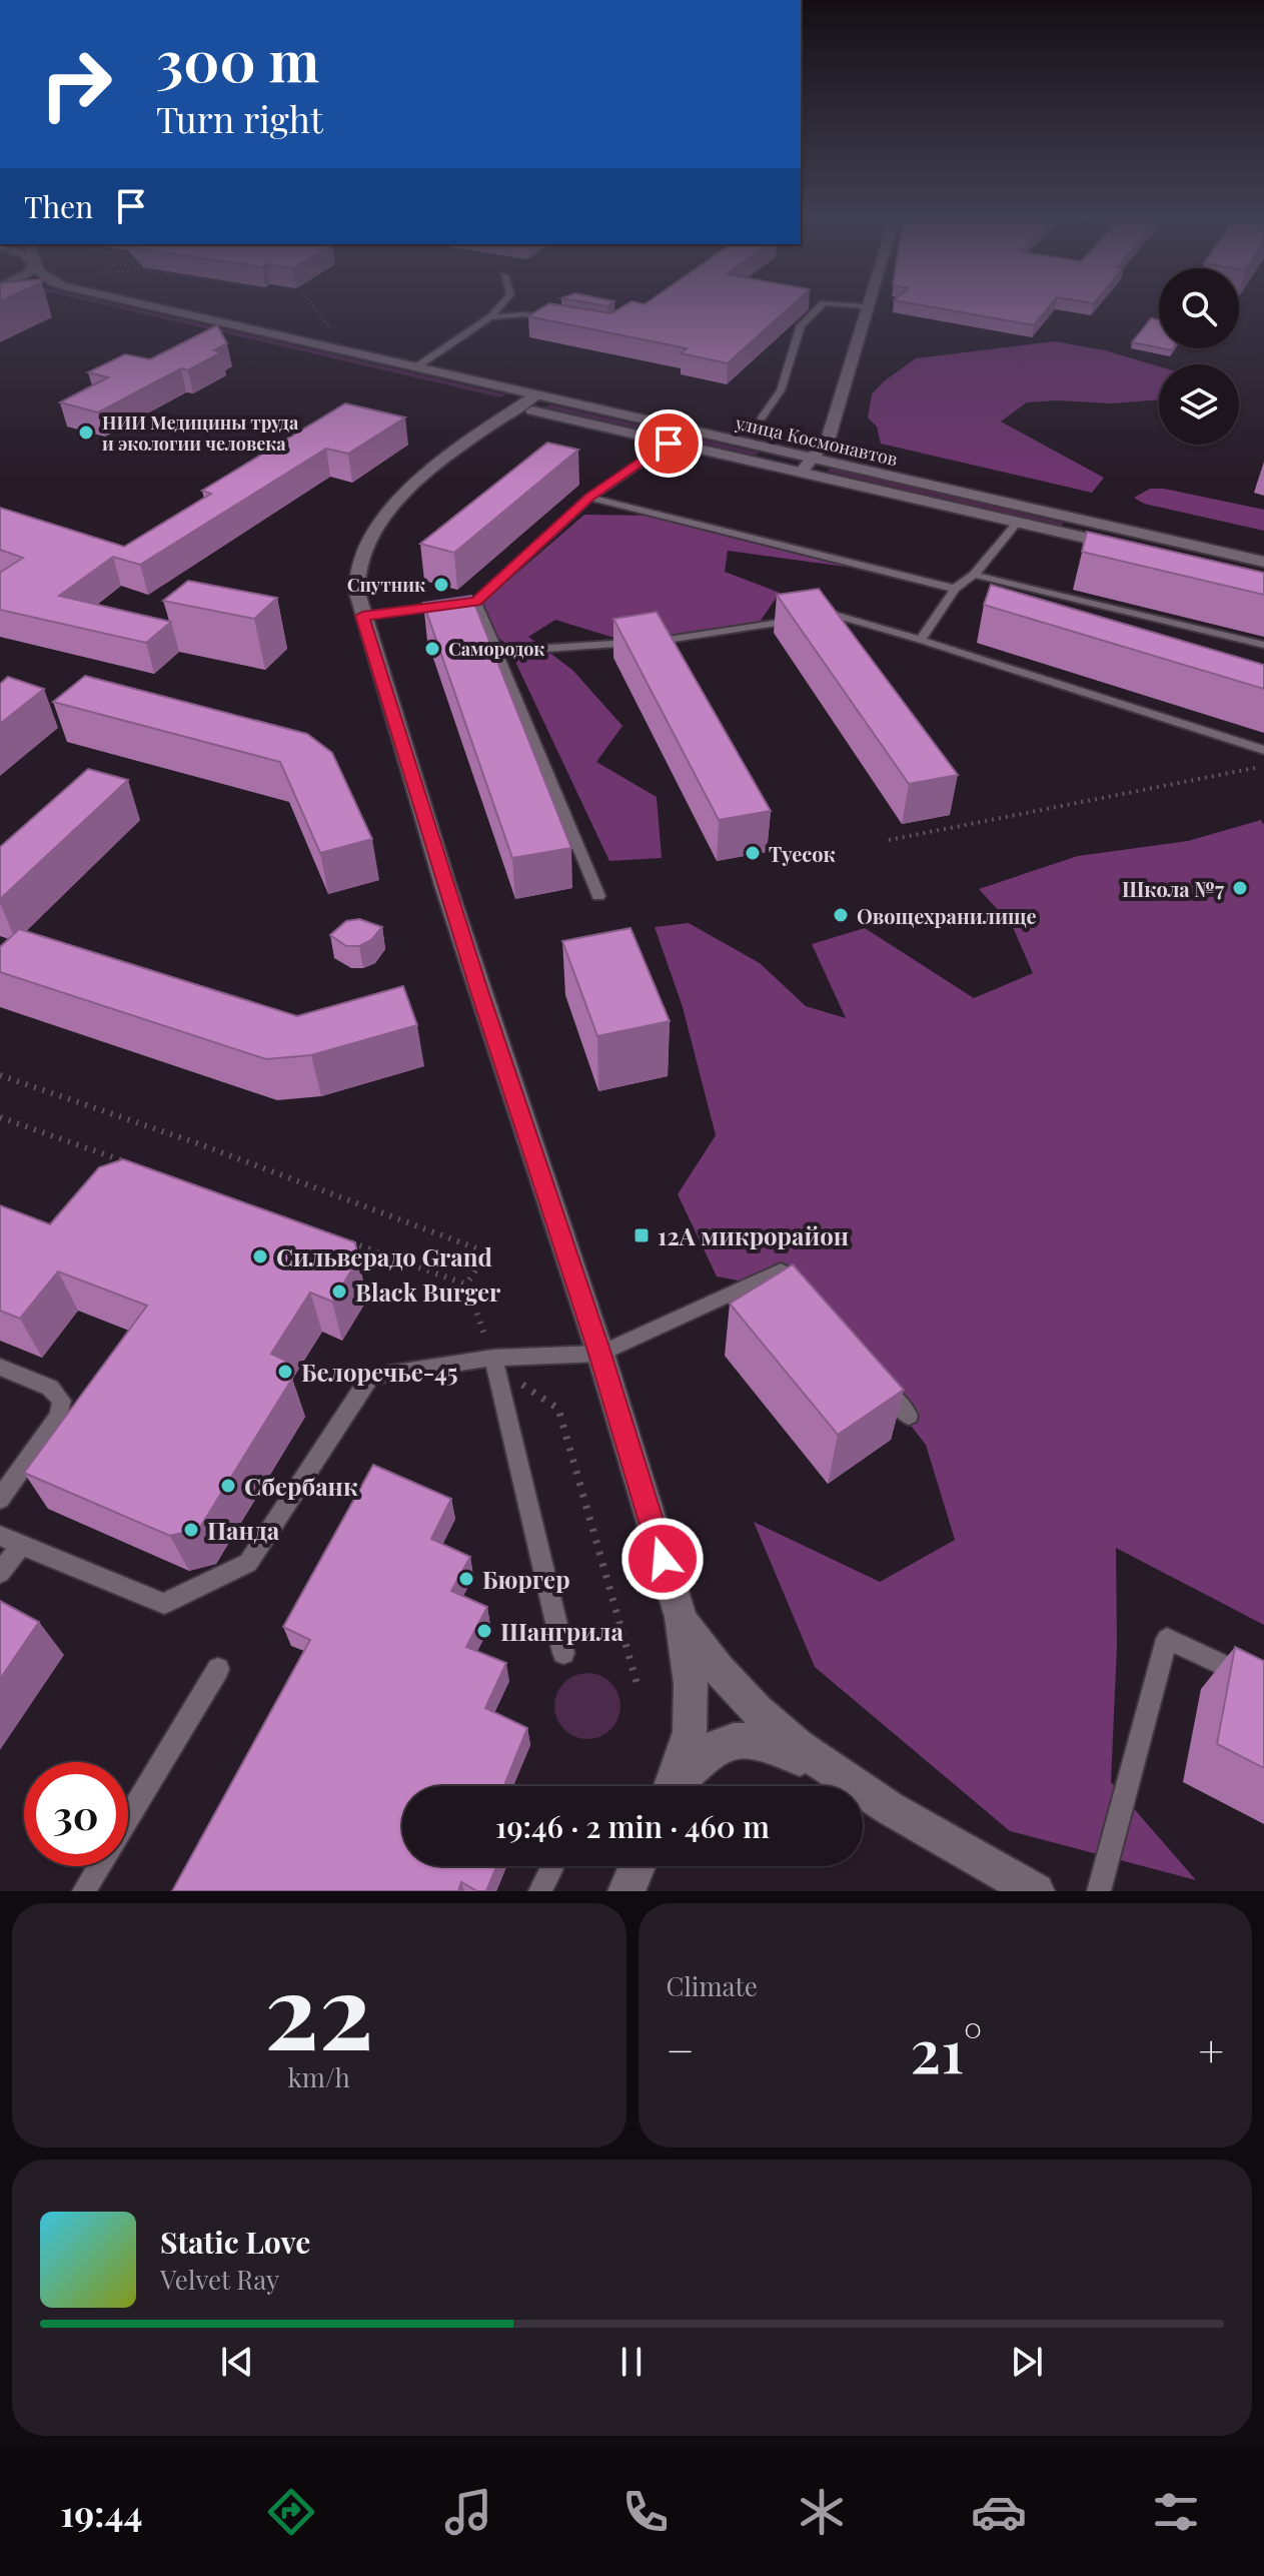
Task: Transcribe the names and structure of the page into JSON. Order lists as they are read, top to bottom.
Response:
{
  "streets": {
    "street": ["улица Космонавтов"]
  },
  "places": {
    "other": [
      "НИИ Медицины труда и экологии человека",
      "Спутник",
      "Самородок",
      "Туесок",
      "Школа №7",
      "Овощехранилище",
      "Сильверадо Grand",
      "Black Burger",
      "Белоречье-45",
      "Сбербанк",
      "Панда",
      "Бюргер",
      "Шангрила"
    ],
    "transit": ["12А микрорайон"]
  },
  "page": {
    "turn": ["300 m", "Turn right"],
    "then": "Then",
    "limit": "30",
    "trip": "19:46 · 2 min · 460 m",
    "tile": [
      ["22", "km/h"],
      "Climate"
    ],
    "heat": ["−", "21°", "+"],
    "song": ["Static Love", "Velvet Ray"],
    "tabs": "19:44"
  }
}
